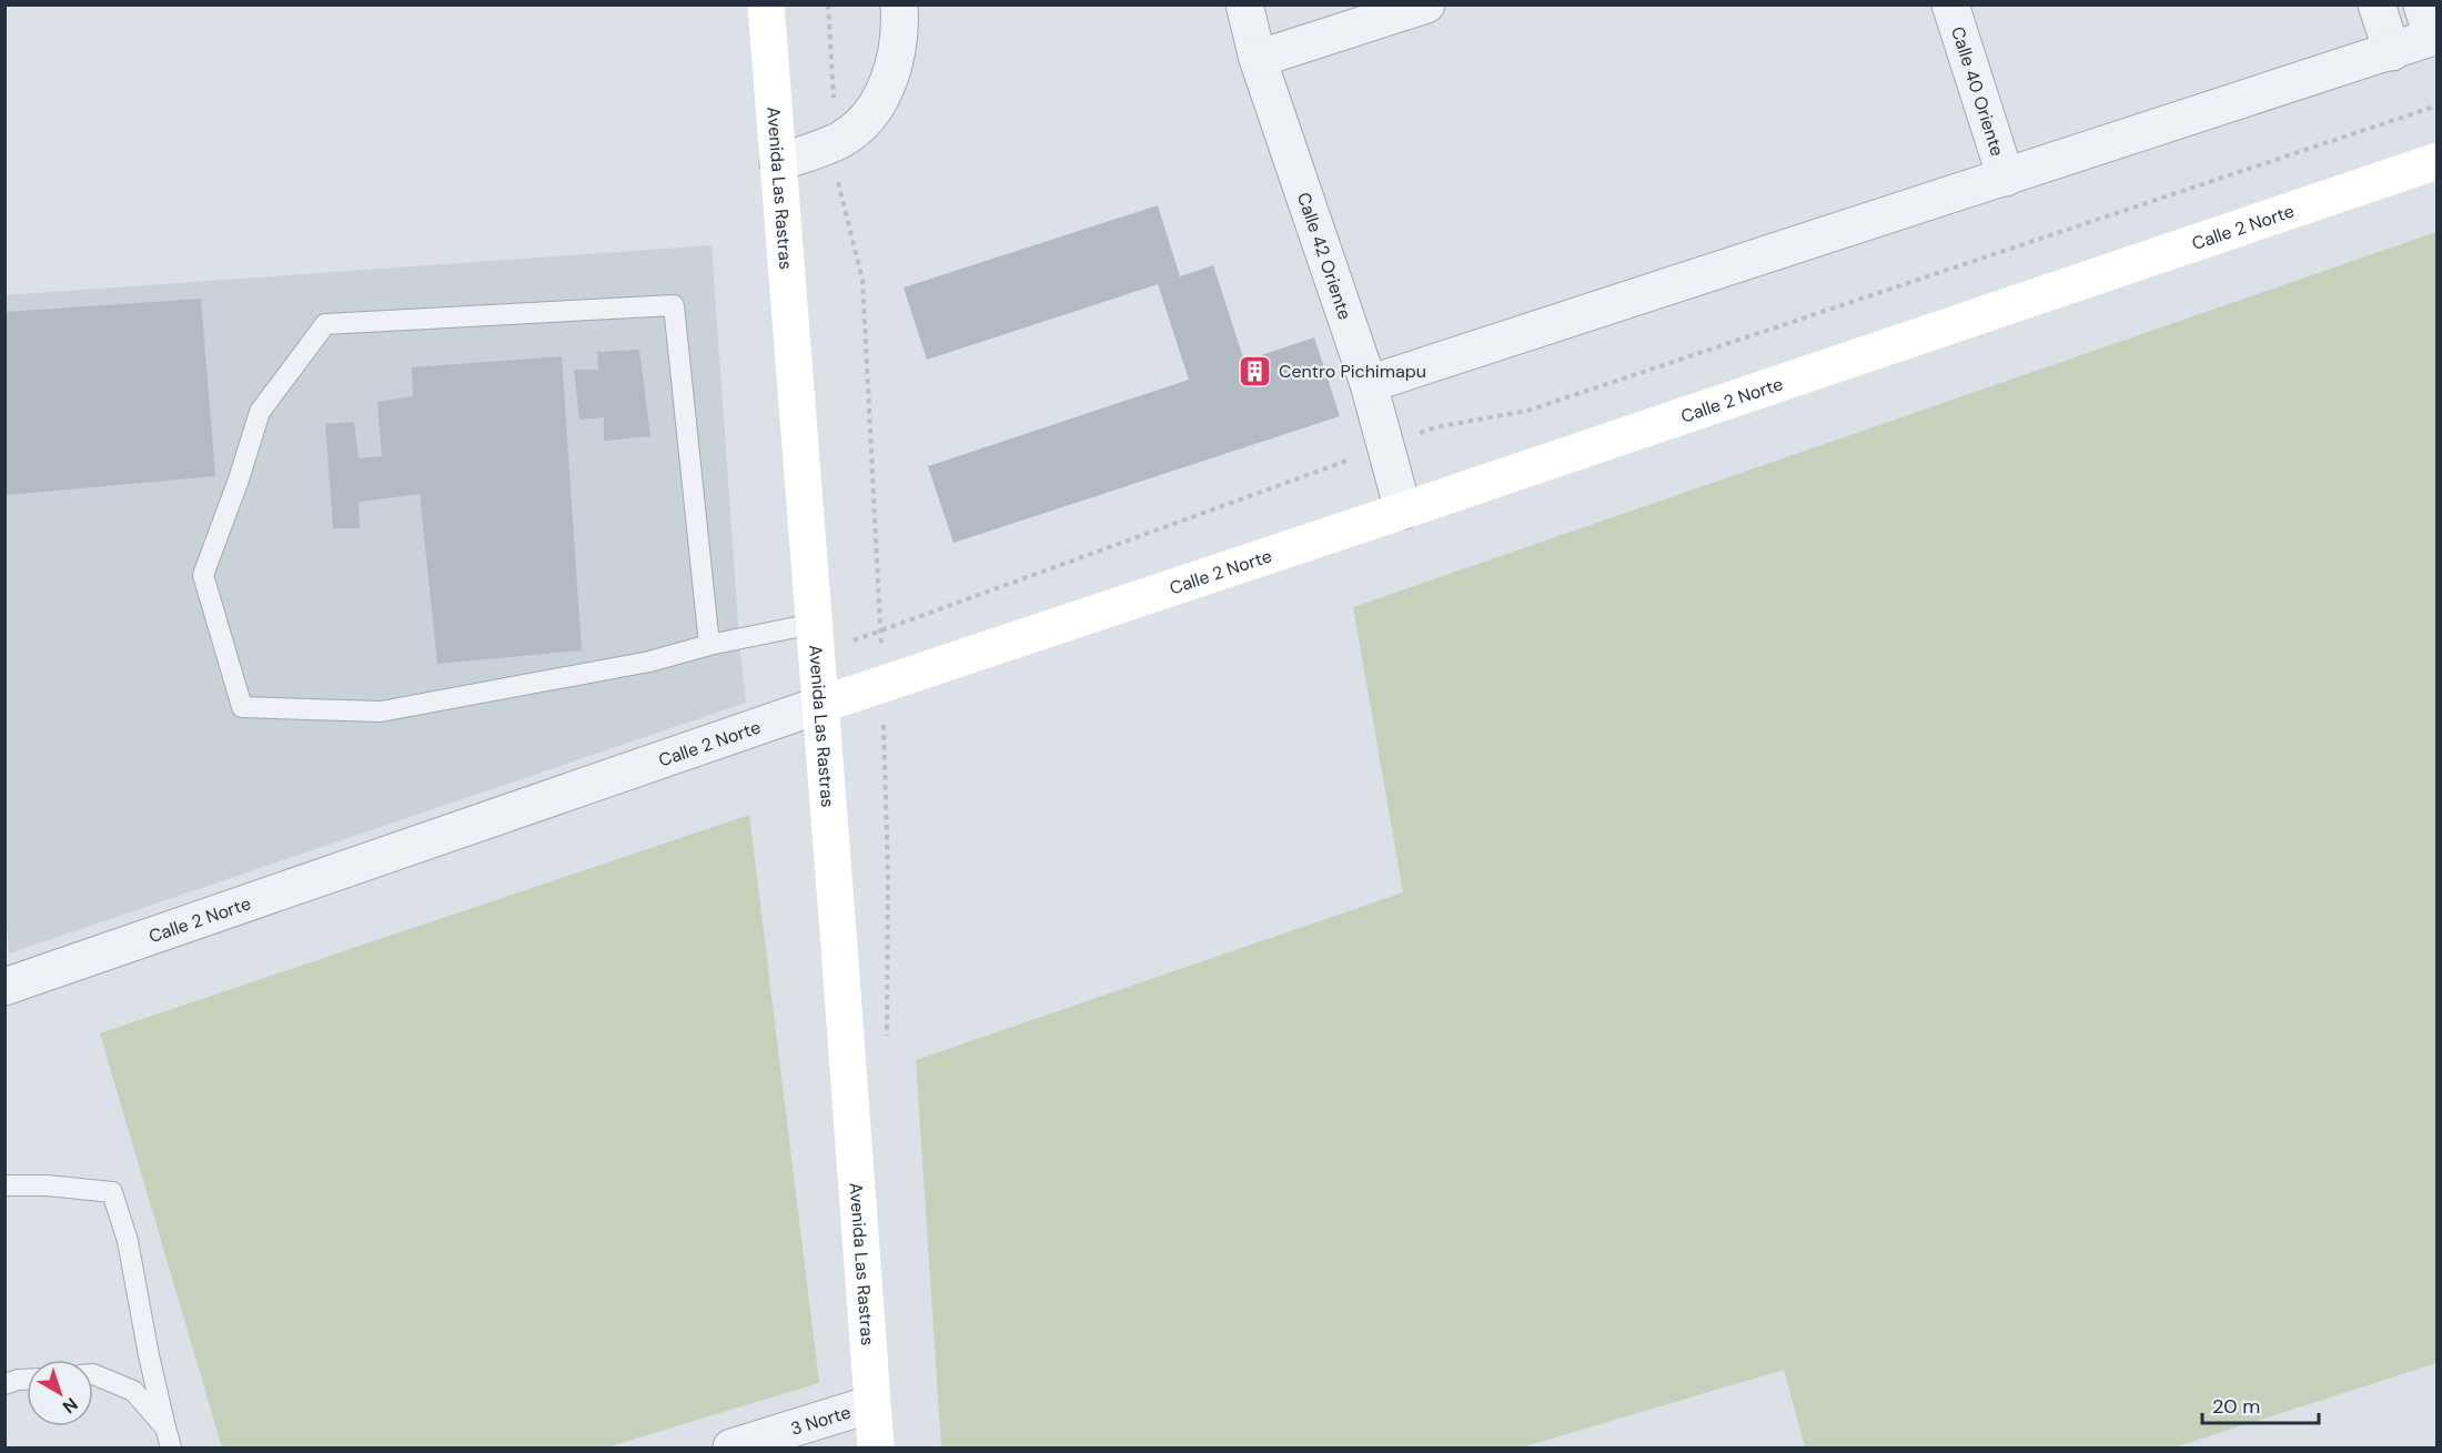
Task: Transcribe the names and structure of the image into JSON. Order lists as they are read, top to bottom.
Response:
{
  "streets": {
    "main road": ["Avenida Las Rastras", "Calle 2 Norte"],
    "street": ["Calle 40 Oriente", "Calle 42 Oriente", "3 Norte"]
  },
  "crossings": [
    ["Avenida Las Rastras", "Calle 2 Norte"],
    ["Avenida Las Rastras", "3 Norte"],
    ["Calle 2 Norte", "Calle 42 Oriente"]
  ],
  "places": {
    "building": ["Centro Pichimapu"]
  },
  "scale_bar": "20 m",
  "north": "bottom right"
}
